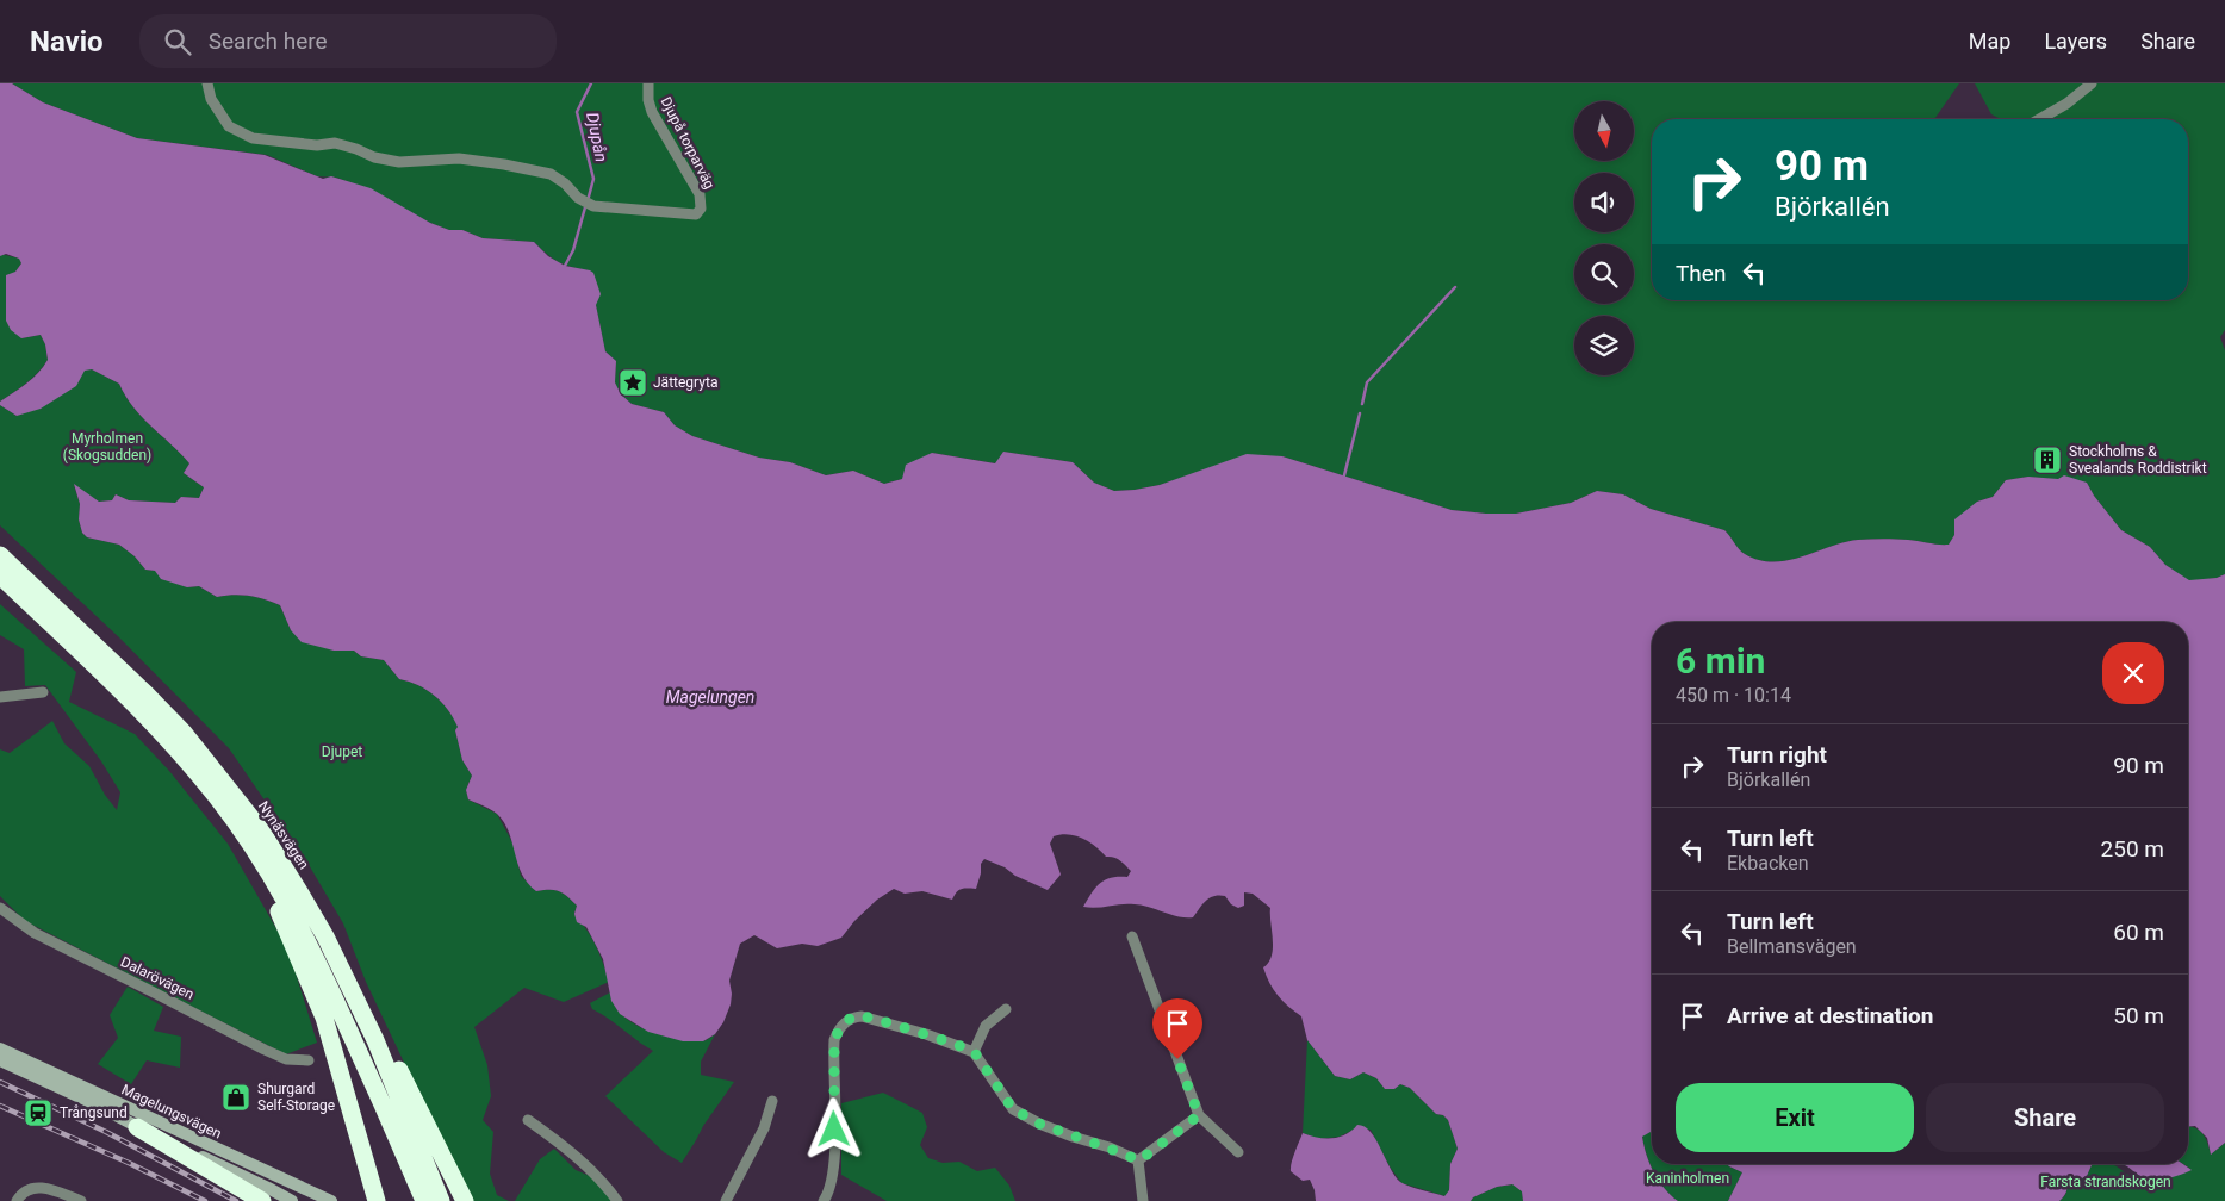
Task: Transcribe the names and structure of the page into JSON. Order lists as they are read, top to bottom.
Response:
{
  "streets": {
    "highway": ["Nynäsvägen"],
    "street": ["Djupå torparväg", "Dalarövägen", "Magelungsvägen"]
  },
  "water": ["Djupån", "Magelungen"],
  "parks": [
    "Myrholmen (Skogsudden)",
    "Djupet",
    "Kaninholmen",
    "Farsta strandskogen"
  ],
  "places": {
    "place": ["Jättegryta"],
    "building": ["Stockholms & Svealands Roddistrikt"],
    "shop": ["Shurgard Self-Storage"],
    "station": ["Trångsund"]
  },
  "north": "bottom",
  "page": {
    "header": "Navio",
    "search": "Search here",
    "nav": ["Map", "Layers", "Share"],
    "turn": ["90 m", "Björkallén"],
    "then": "Then",
    "heading": ["6 min", "450 m · 10:14"],
    "list": [
      {
        "name": "Turn right",
        "note": "Björkallén",
        "value": "90 m"
      },
      {
        "name": "Turn left",
        "note": "Ekbacken",
        "value": "250 m"
      },
      {
        "name": "Turn left",
        "note": "Bellmansvägen",
        "value": "60 m"
      },
      {
        "name": "Arrive at destination",
        "value": "50 m"
      }
    ],
    "buttons": ["Exit", "Share"]
  }
}
